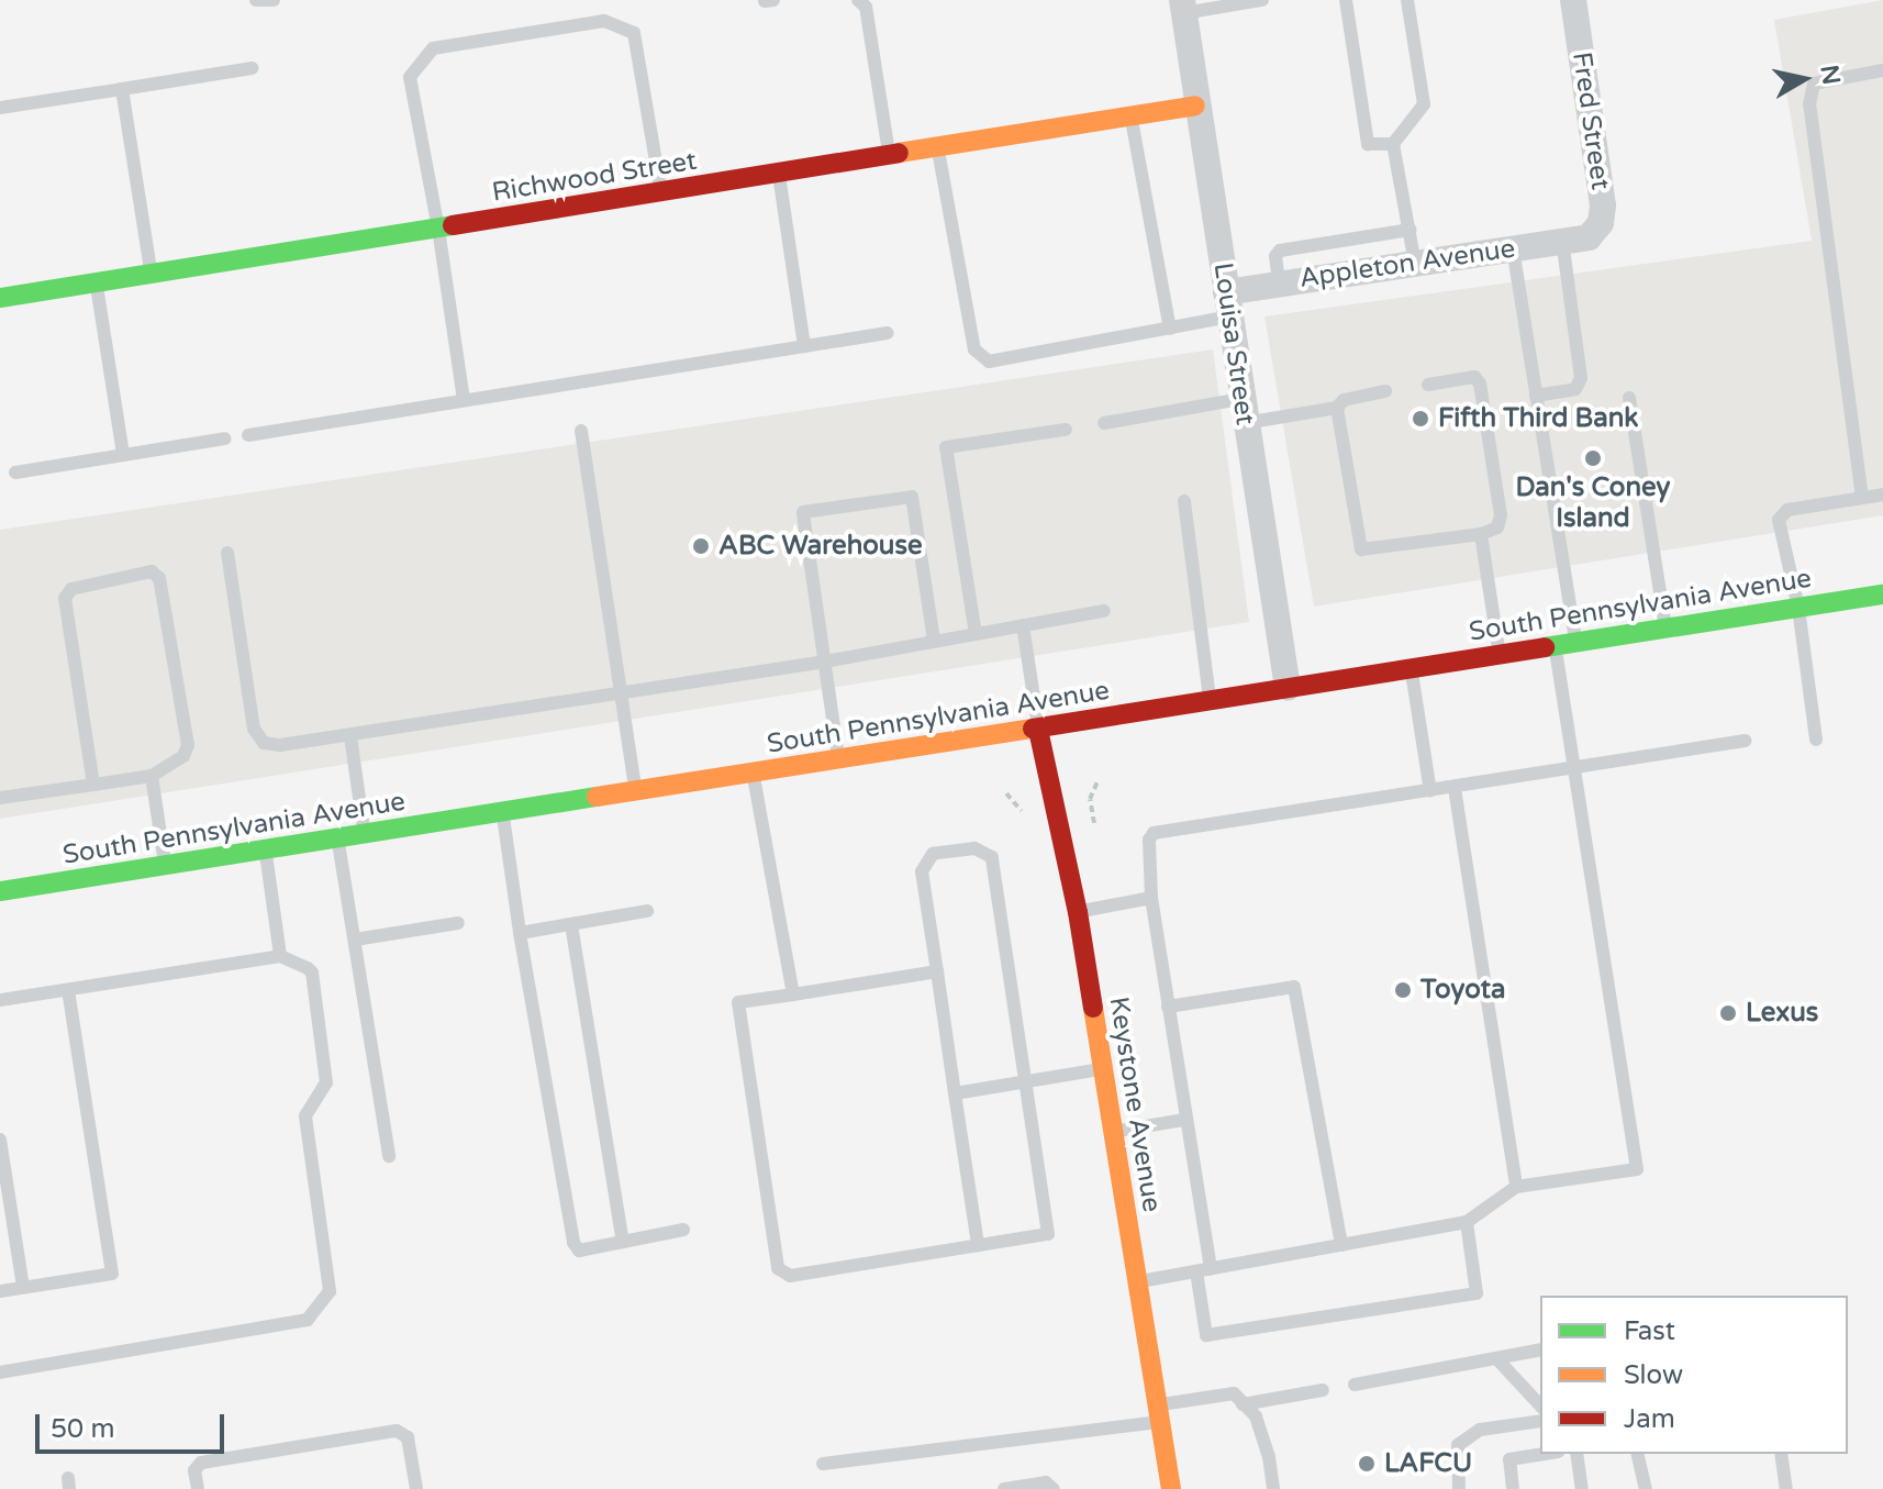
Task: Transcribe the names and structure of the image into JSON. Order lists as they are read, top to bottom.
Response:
{
  "streets": {
    "street": [
      "Fred Street",
      "Richwood Street",
      "Appleton Avenue",
      "Louisa Street",
      "South Pennsylvania Avenue",
      "Keystone Avenue"
    ]
  },
  "crossings": [
    ["Fred Street", "Appleton Avenue"],
    ["Richwood Street", "Louisa Street"],
    ["Appleton Avenue", "Louisa Street"],
    ["Louisa Street", "South Pennsylvania Avenue"],
    ["South Pennsylvania Avenue", "Keystone Avenue"]
  ],
  "places": [
    "Fifth Third Bank",
    "Dan's Coney Island",
    "ABC Warehouse",
    "Toyota",
    "Lexus",
    "LAFCU"
  ],
  "legend": ["Fast", "Slow", "Jam"],
  "scale_bar": "50 m",
  "north": "right"
}
